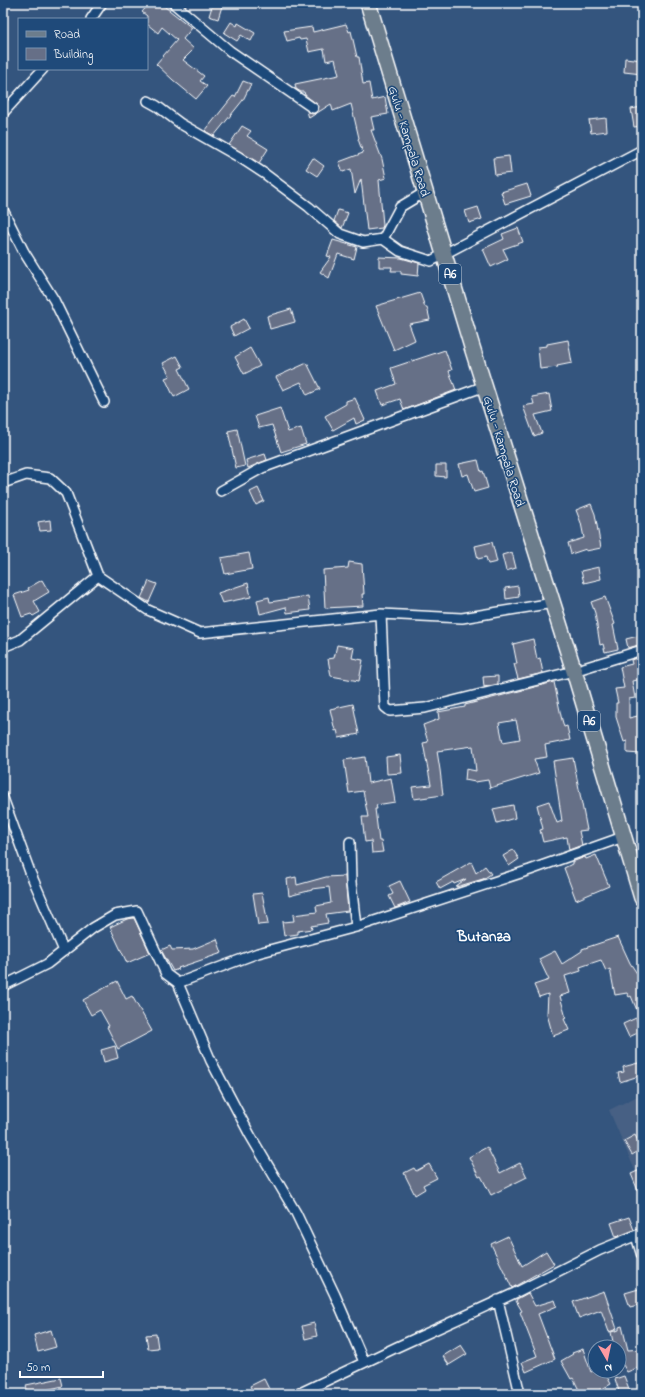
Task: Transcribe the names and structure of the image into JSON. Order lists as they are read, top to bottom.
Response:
{
  "streets": {
    "main road": ["Gulu - Kampala Road", "A6"]
  },
  "districts": ["Butanza"],
  "legend": ["Road", "Building"],
  "scale_bar": "50 m",
  "north": "bottom"
}
